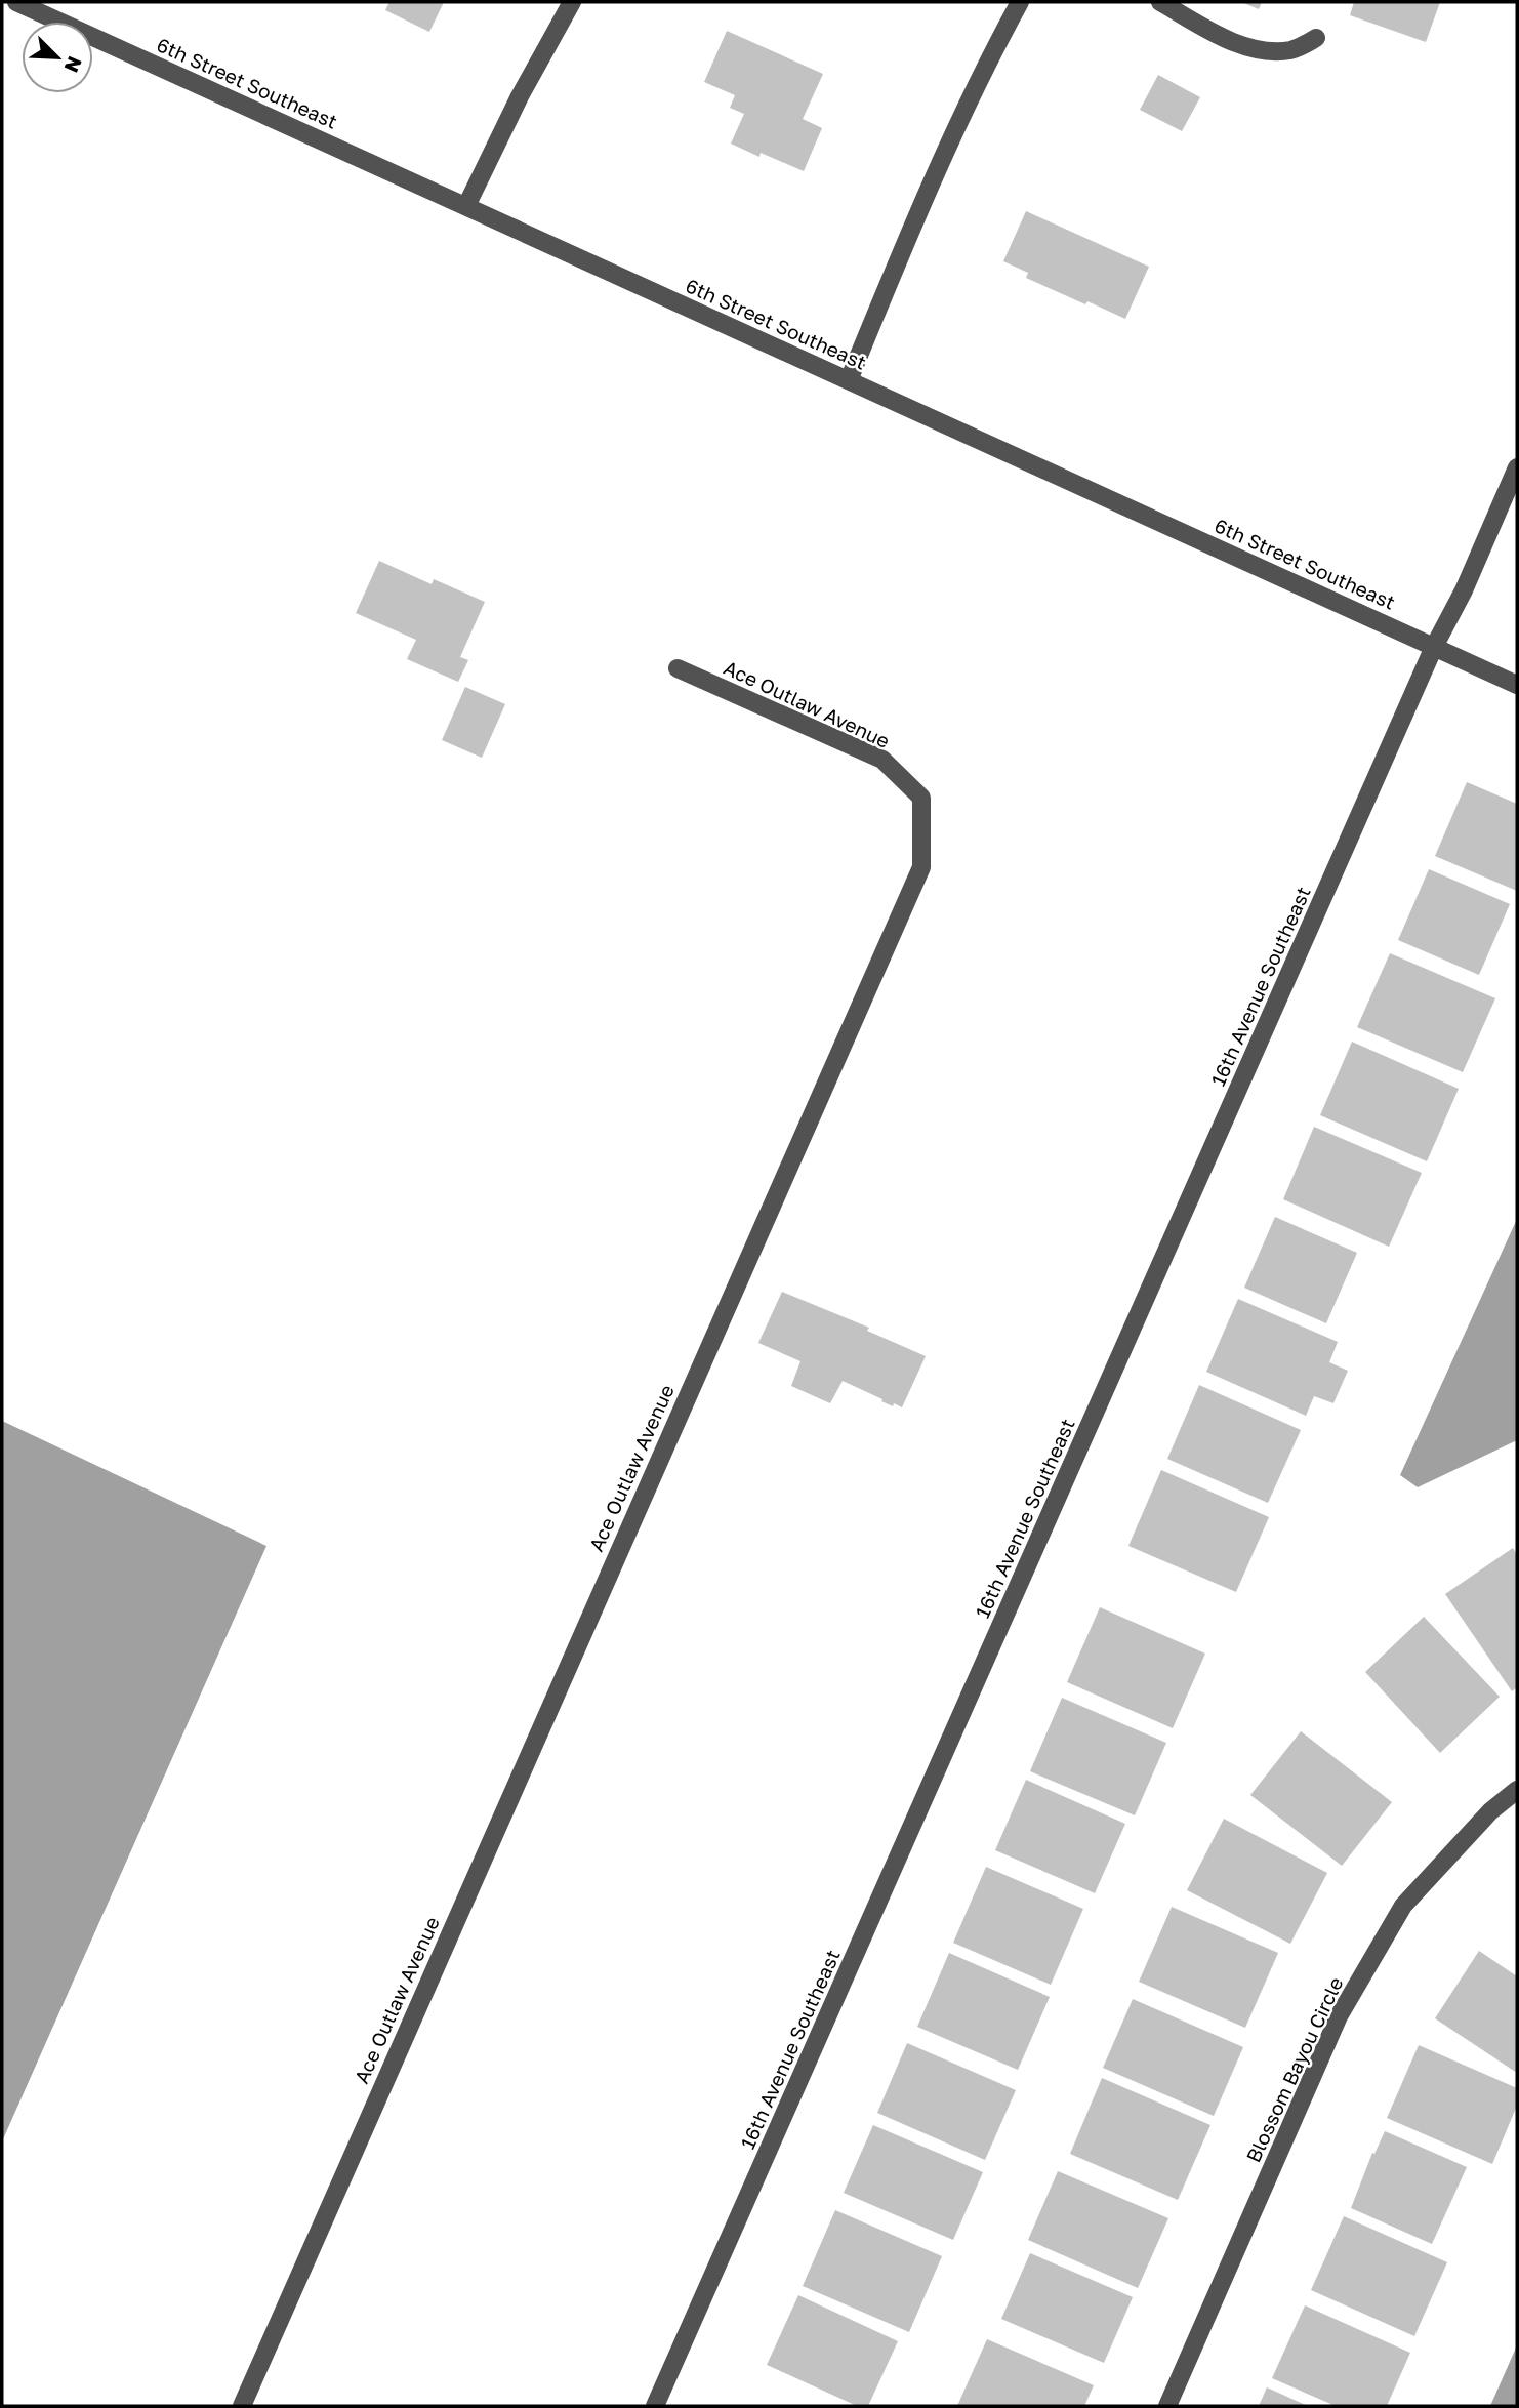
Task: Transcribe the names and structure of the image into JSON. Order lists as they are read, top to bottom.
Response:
{
  "streets": {
    "street": [
      "6th Street Southeast",
      "Ace Outlaw Avenue",
      "16th Avenue Southeast",
      "Blossom Bayou Circle"
    ]
  },
  "crossings": [
    ["6th Street Southeast", "16th Avenue Southeast"]
  ],
  "north": "bottom right"
}
